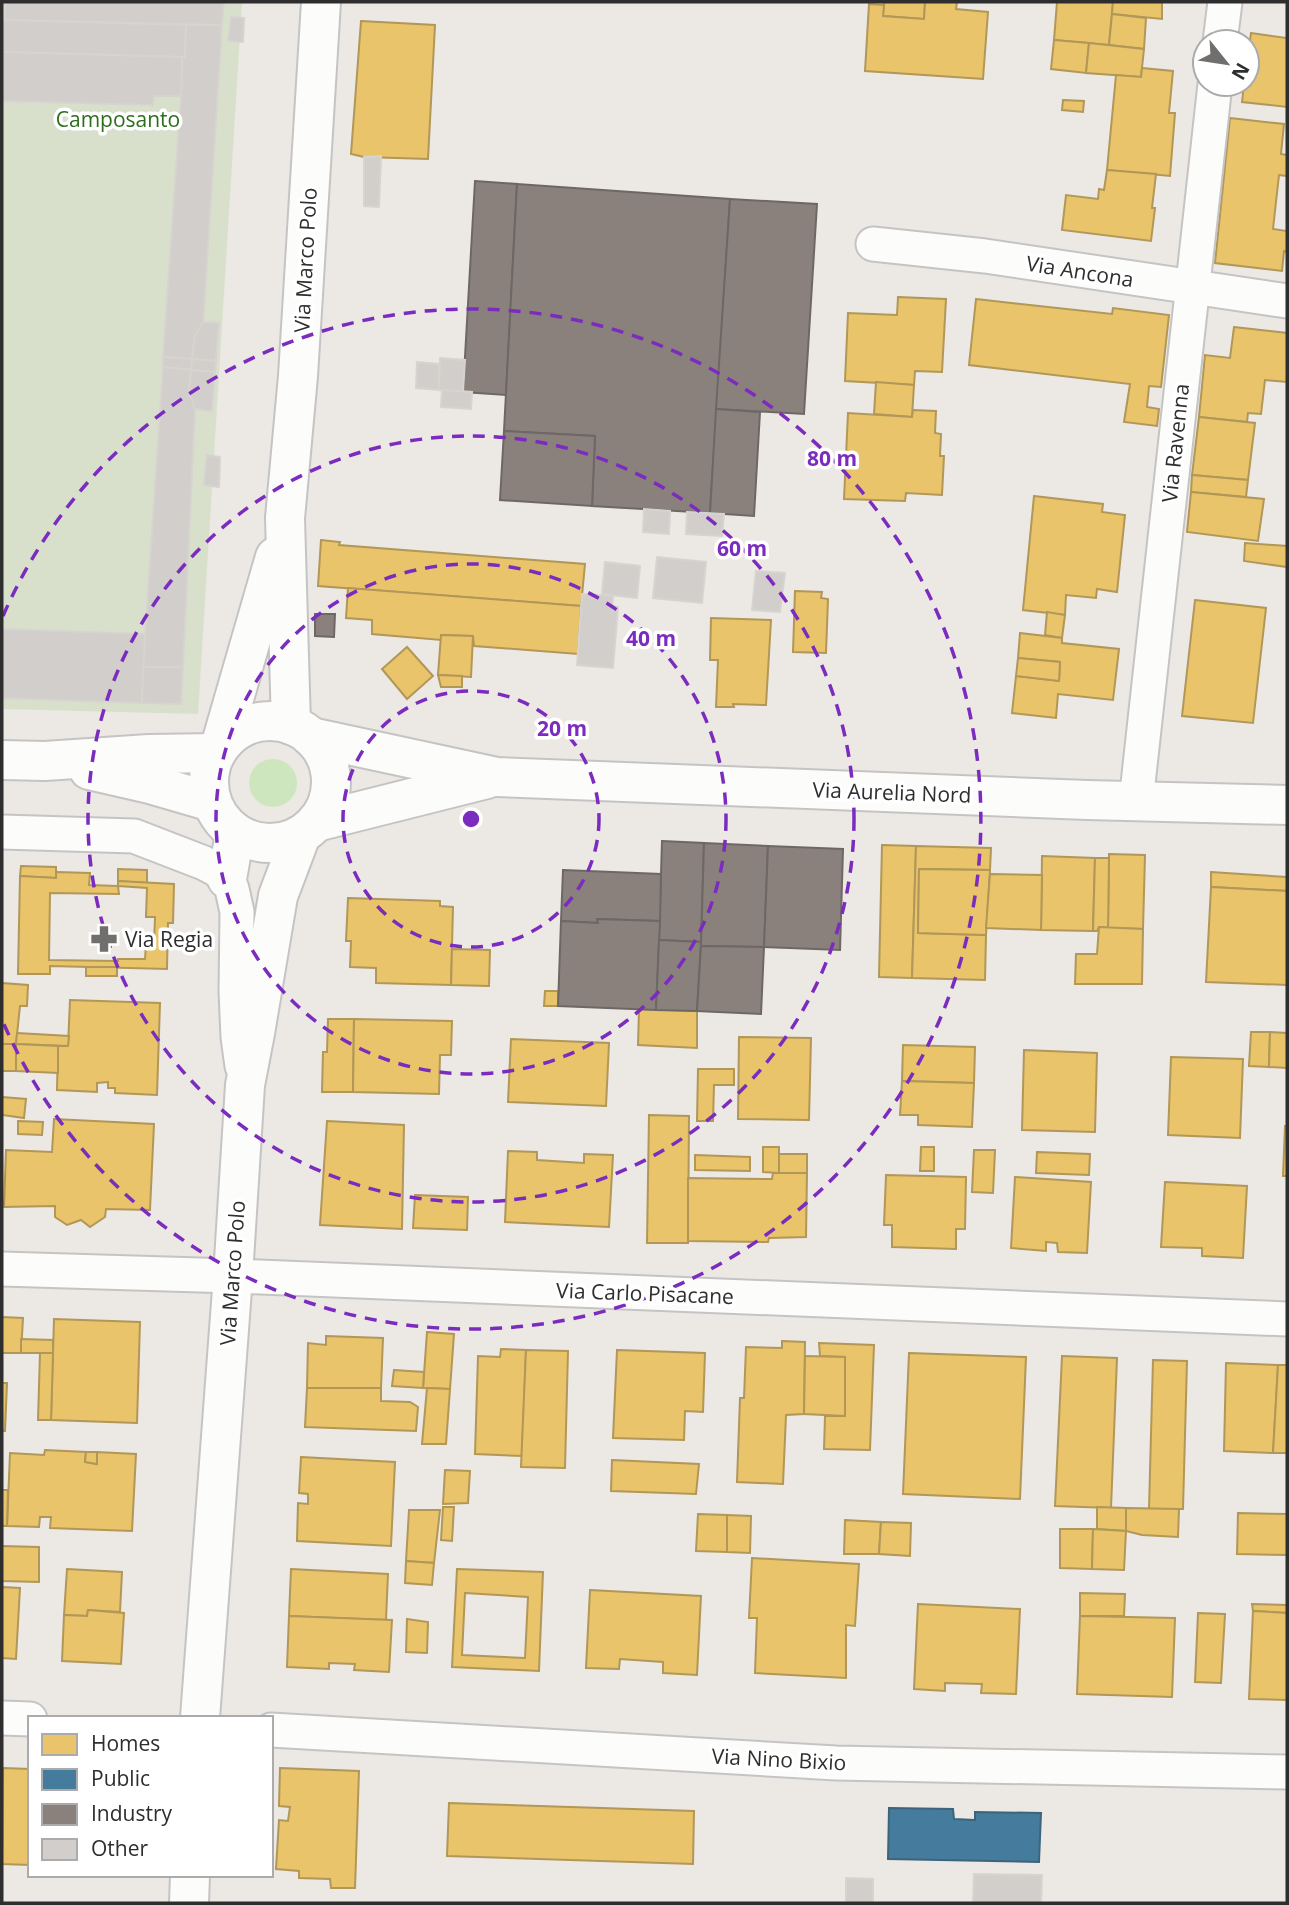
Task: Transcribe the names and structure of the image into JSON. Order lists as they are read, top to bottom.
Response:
{
  "streets": {
    "street": [
      "Via Marco Polo",
      "Via Ancona",
      "Via Ravenna",
      "Via Aurelia Nord",
      "Via Carlo Pisacane",
      "Via Nino Bixio"
    ]
  },
  "crossings": [
    ["Via Marco Polo", "Via Aurelia Nord"],
    ["Via Marco Polo", "Via Carlo Pisacane"],
    ["Via Ancona", "Via Ravenna"],
    ["Via Ravenna", "Via Aurelia Nord"]
  ],
  "parks": ["Camposanto"],
  "places": {
    "pharmacy": ["Via Regia"]
  },
  "legend": [
    "Homes",
    "Public",
    "Industry",
    "Other"
  ],
  "north": "bottom right",
  "rings": [
    "80 m",
    "60 m",
    "40 m",
    "20 m"
  ]
}
